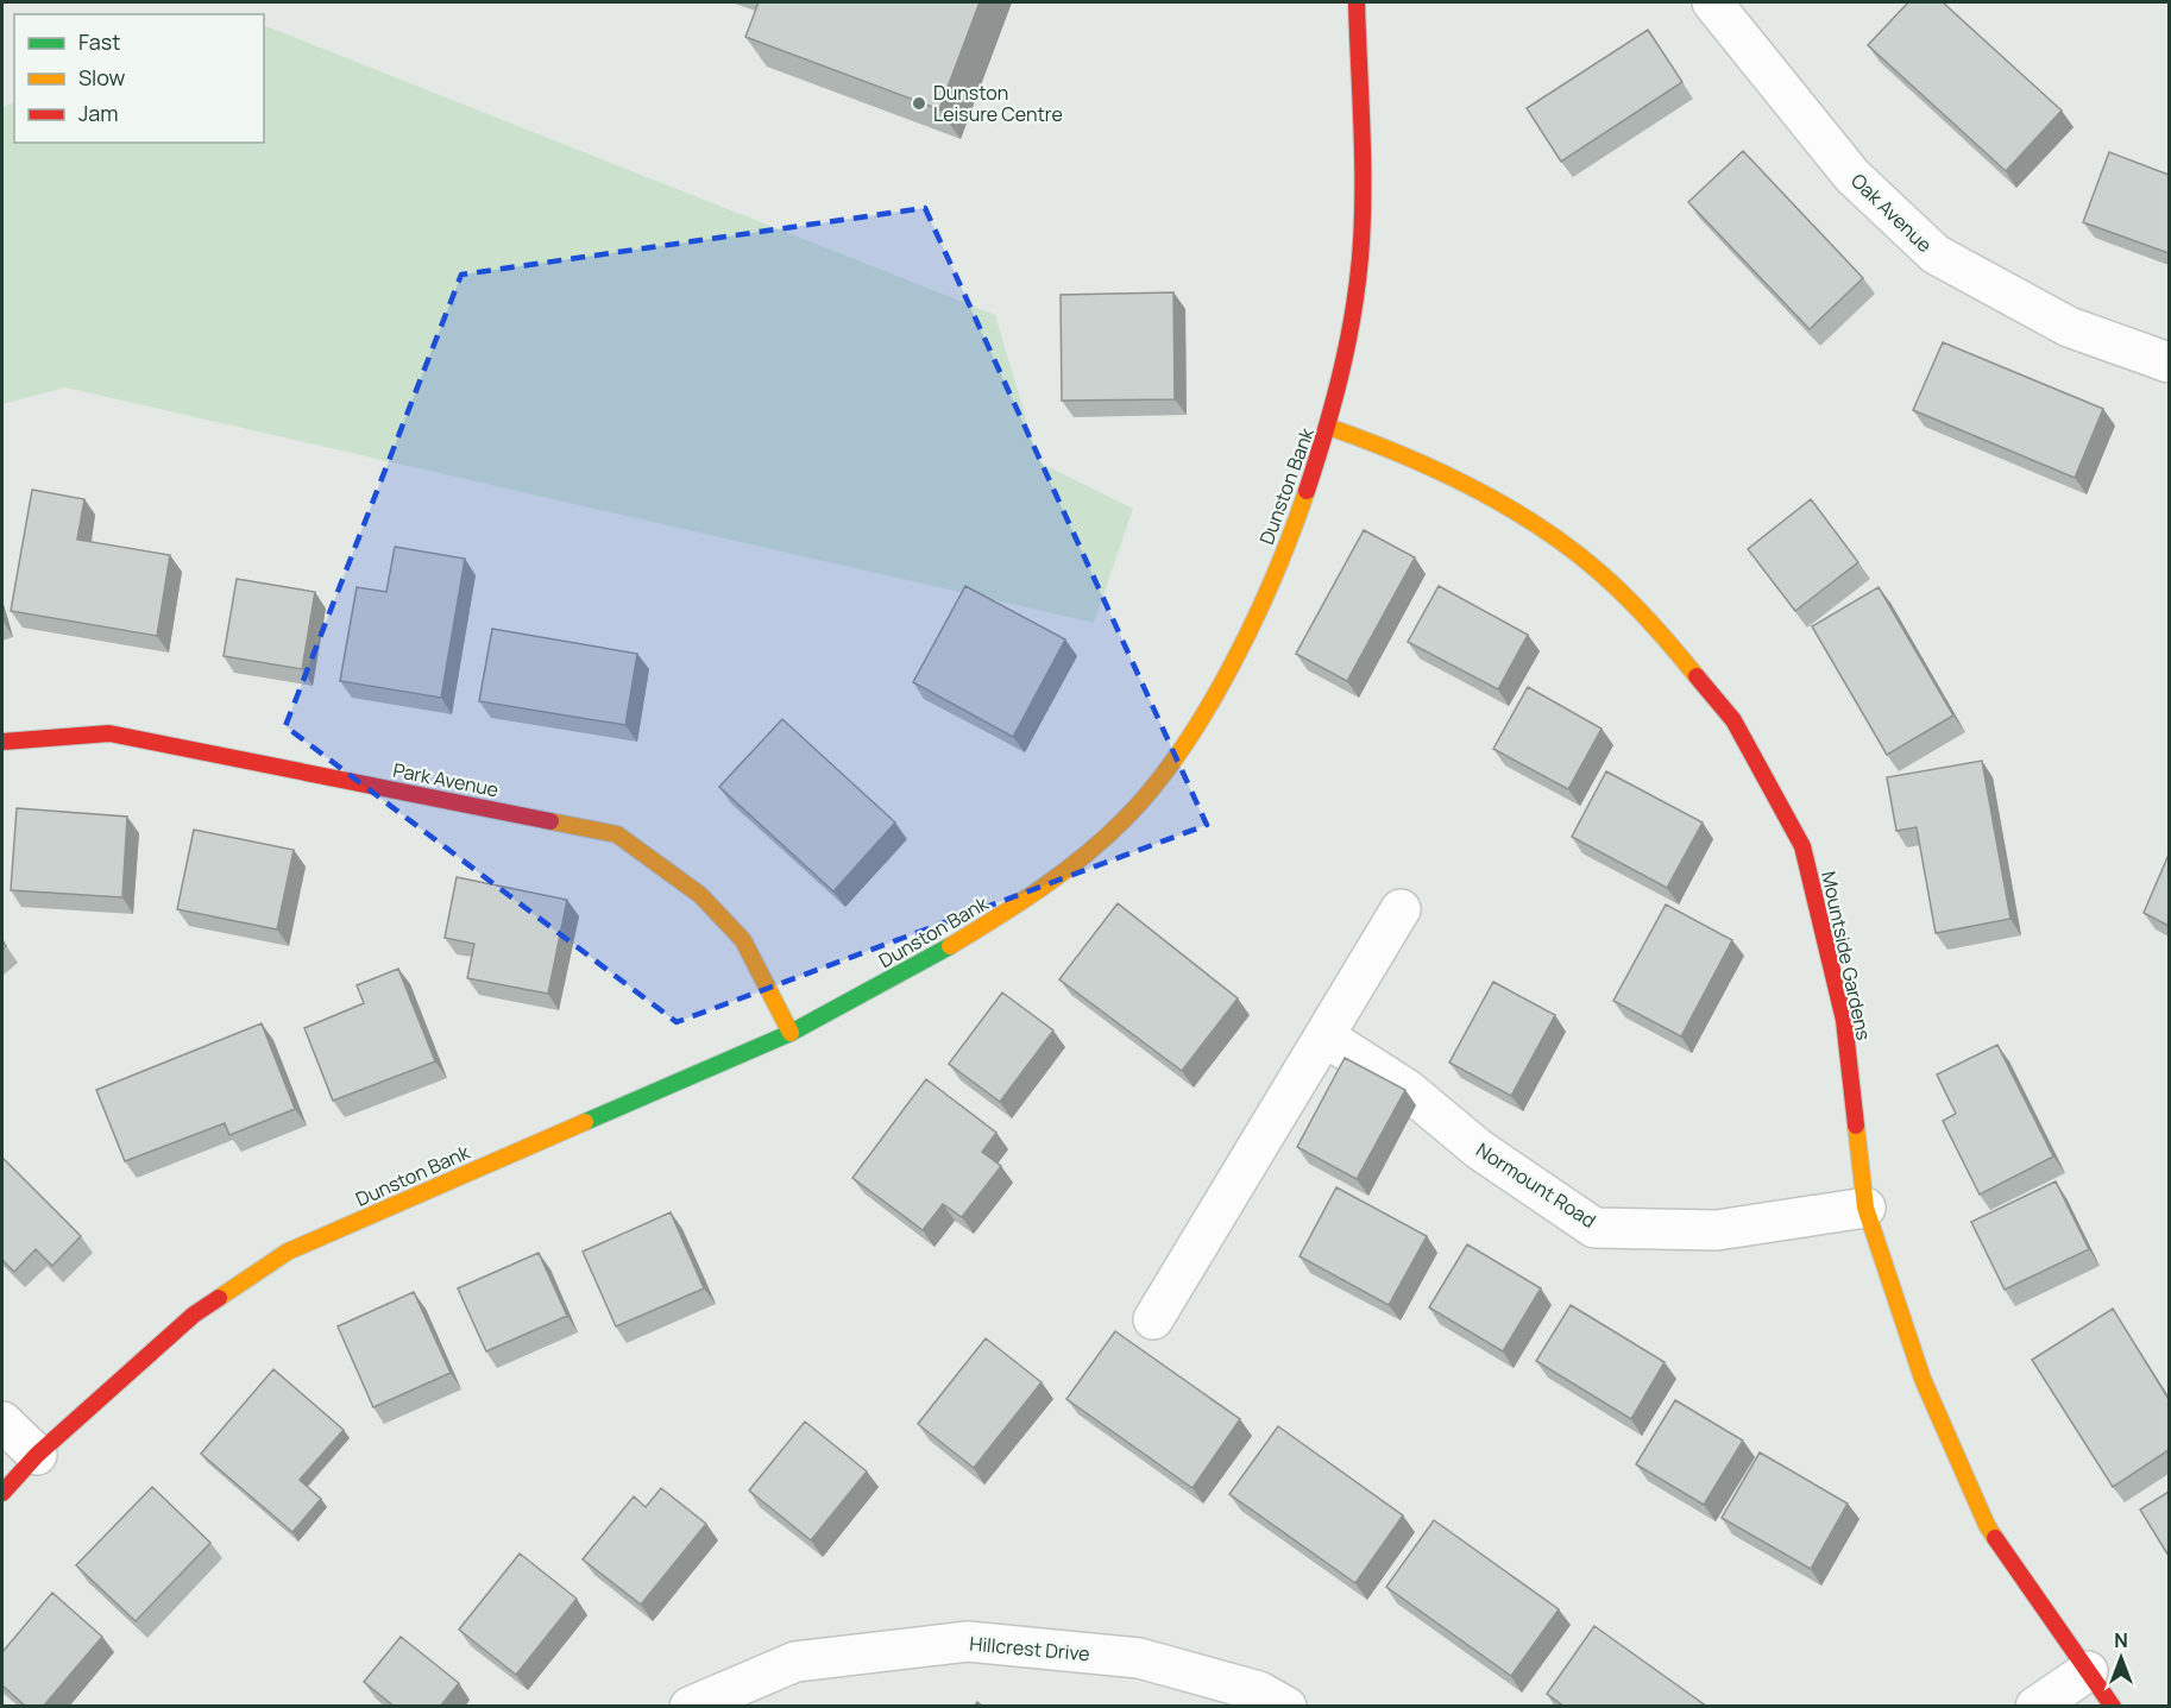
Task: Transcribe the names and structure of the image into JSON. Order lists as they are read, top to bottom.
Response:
{
  "streets": {
    "street": [
      "Oak Avenue",
      "Dunston Bank",
      "Park Avenue",
      "Mountside Gardens",
      "Normount Road",
      "Hillcrest Drive"
    ]
  },
  "crossings": [
    ["Dunston Bank", "Park Avenue"],
    ["Dunston Bank", "Mountside Gardens"],
    ["Mountside Gardens", "Normount Road"]
  ],
  "places": ["Dunston Leisure Centre"],
  "legend": ["Fast", "Slow", "Jam"],
  "north": "top"
}
